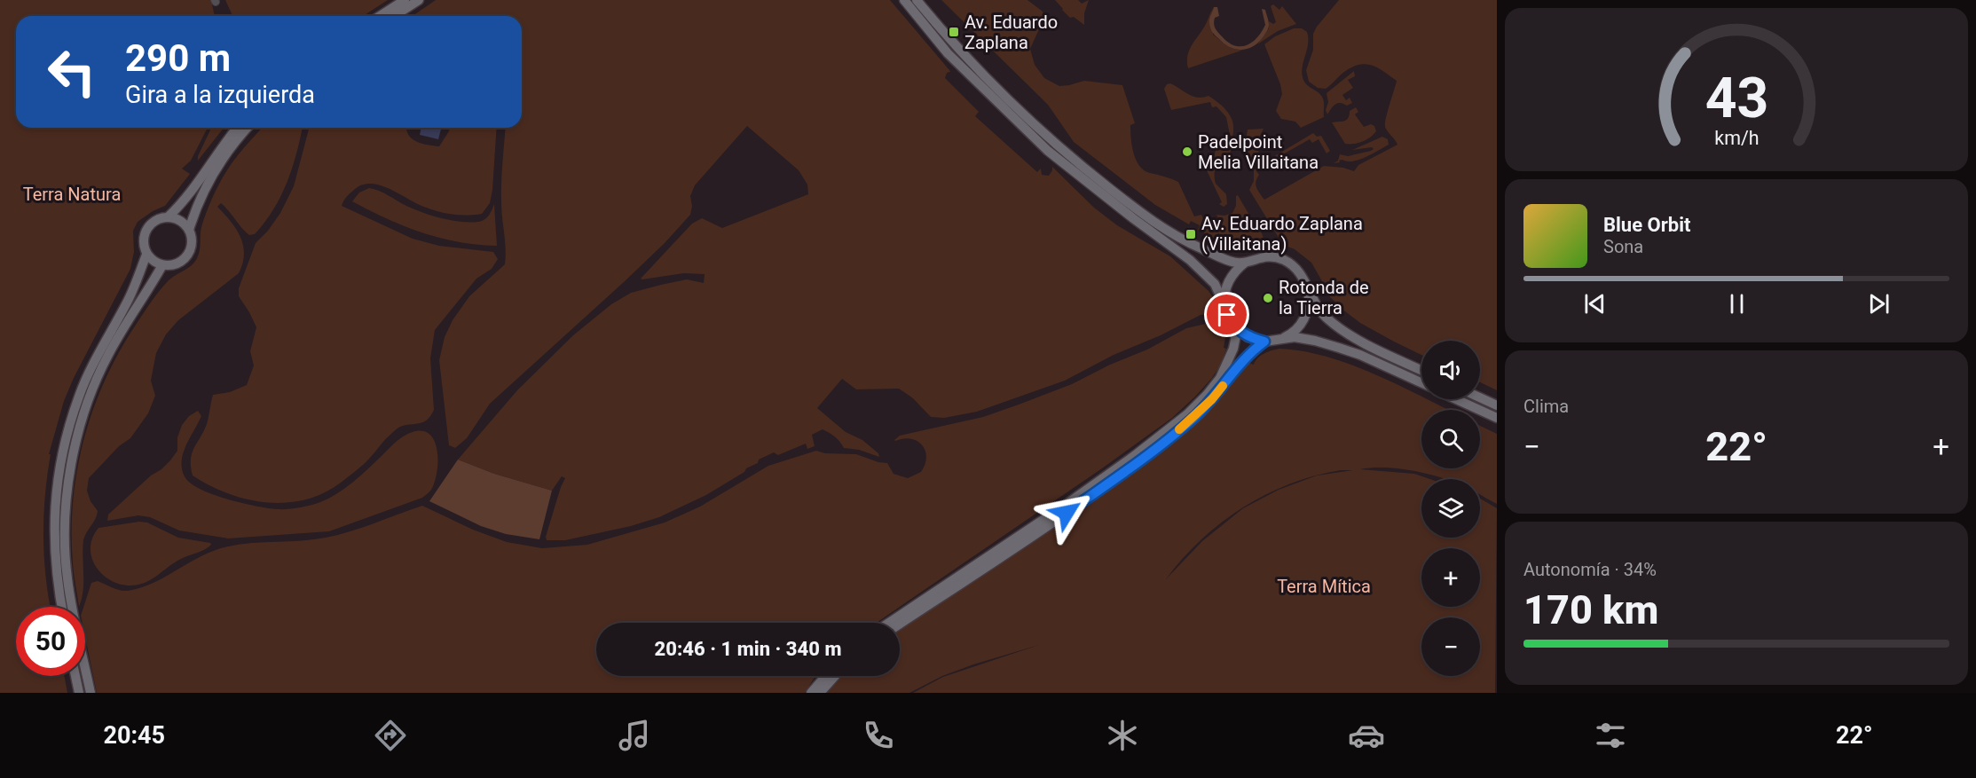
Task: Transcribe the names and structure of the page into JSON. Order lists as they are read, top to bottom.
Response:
{
  "parks": ["Terra Natura", "Terra Mítica"],
  "places": {
    "transit": ["Av. Eduardo Zaplana", "Av. Eduardo Zaplana (Villaitana)"],
    "other": ["Padelpoint Melia Villaitana", "Rotonda de la Tierra"]
  },
  "page": {
    "turn": ["290 m", "Gira a la izquierda"],
    "song": ["Blue Orbit", "Sona"],
    "map_buttons": ["+", "−"],
    "tile": [
      "Clima",
      ["Autonomía · 34%", "170 km"]
    ],
    "heat": ["−", "22°", "+"],
    "limit": "50",
    "trip": "20:46 · 1 min · 340 m",
    "tabs": ["20:45", "22°"],
    "gauge": ["43", "km/h"]
  }
}
